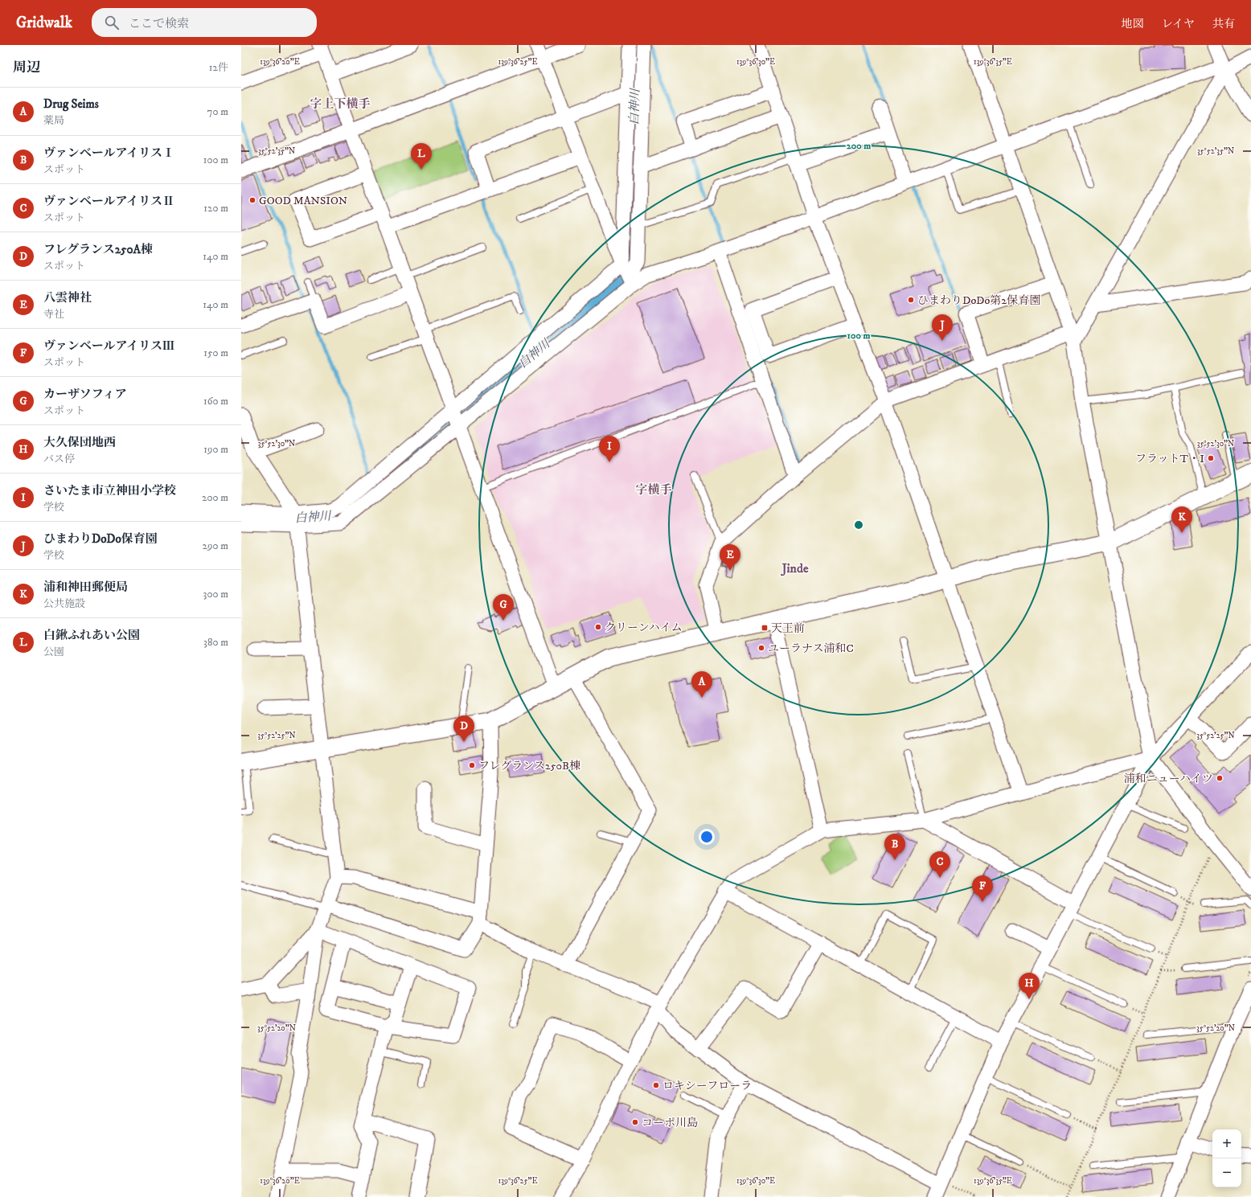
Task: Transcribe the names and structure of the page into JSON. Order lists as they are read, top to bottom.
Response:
{
  "districts": ["字上下横手", "字横手", "Jinde"],
  "water": ["白神川"],
  "places": {
    "other": [
      "GOOD MANSION",
      "ひまわりDoDo第2保育園",
      "フラットT・I",
      "クリーンハイム",
      "ユーラナス浦和C",
      "フレグランス250B棟",
      "浦和ニューハイツ",
      "ロキシーフローラ",
      "コーポ川島"
    ],
    "transit": ["天王前"]
  },
  "page": {
    "header": "Gridwalk",
    "search": "ここで検索",
    "nav": ["地図", "レイヤ", "共有"],
    "heading": ["周辺", "12件"],
    "list": [
      {
        "mark": "A",
        "name": "Drug Seims",
        "note": "薬局",
        "value": "70 m"
      },
      {
        "mark": "B",
        "name": "ヴァンベールアイリスⅠ",
        "note": "スポット",
        "value": "100 m"
      },
      {
        "mark": "C",
        "name": "ヴァンベールアイリスⅡ",
        "note": "スポット",
        "value": "120 m"
      },
      {
        "mark": "D",
        "name": "フレグランス250A棟",
        "note": "スポット",
        "value": "140 m"
      },
      {
        "mark": "E",
        "name": "八雲神社",
        "note": "寺社",
        "value": "140 m"
      },
      {
        "mark": "F",
        "name": "ヴァンベールアイリスⅢ",
        "note": "スポット",
        "value": "150 m"
      },
      {
        "mark": "G",
        "name": "カーザソフィア",
        "note": "スポット",
        "value": "160 m"
      },
      {
        "mark": "H",
        "name": "大久保団地西",
        "note": "バス停",
        "value": "190 m"
      },
      {
        "mark": "I",
        "name": "さいたま市立神田小学校",
        "note": "学校",
        "value": "200 m"
      },
      {
        "mark": "J",
        "name": "ひまわりDoDo保育園",
        "note": "学校",
        "value": "290 m"
      },
      {
        "mark": "K",
        "name": "浦和神田郵便局",
        "note": "公共施設",
        "value": "300 m"
      },
      {
        "mark": "L",
        "name": "白鍬ふれあい公園",
        "note": "公園",
        "value": "380 m"
      }
    ],
    "pins": [
      "L",
      "J",
      "I",
      "K",
      "E",
      "G",
      "A",
      "D",
      "B",
      "C",
      "F",
      "H"
    ],
    "map_buttons": ["+", "−"]
  },
  "coordinates": [
    "139°36'20\"E",
    "139°36'25\"E",
    "139°36'30\"E",
    "139°36'35\"E",
    "35°52'35\"N",
    "35°52'30\"N",
    "35°52'25\"N",
    "35°52'20\"N"
  ],
  "rings": ["200 m", "100 m"]
}
